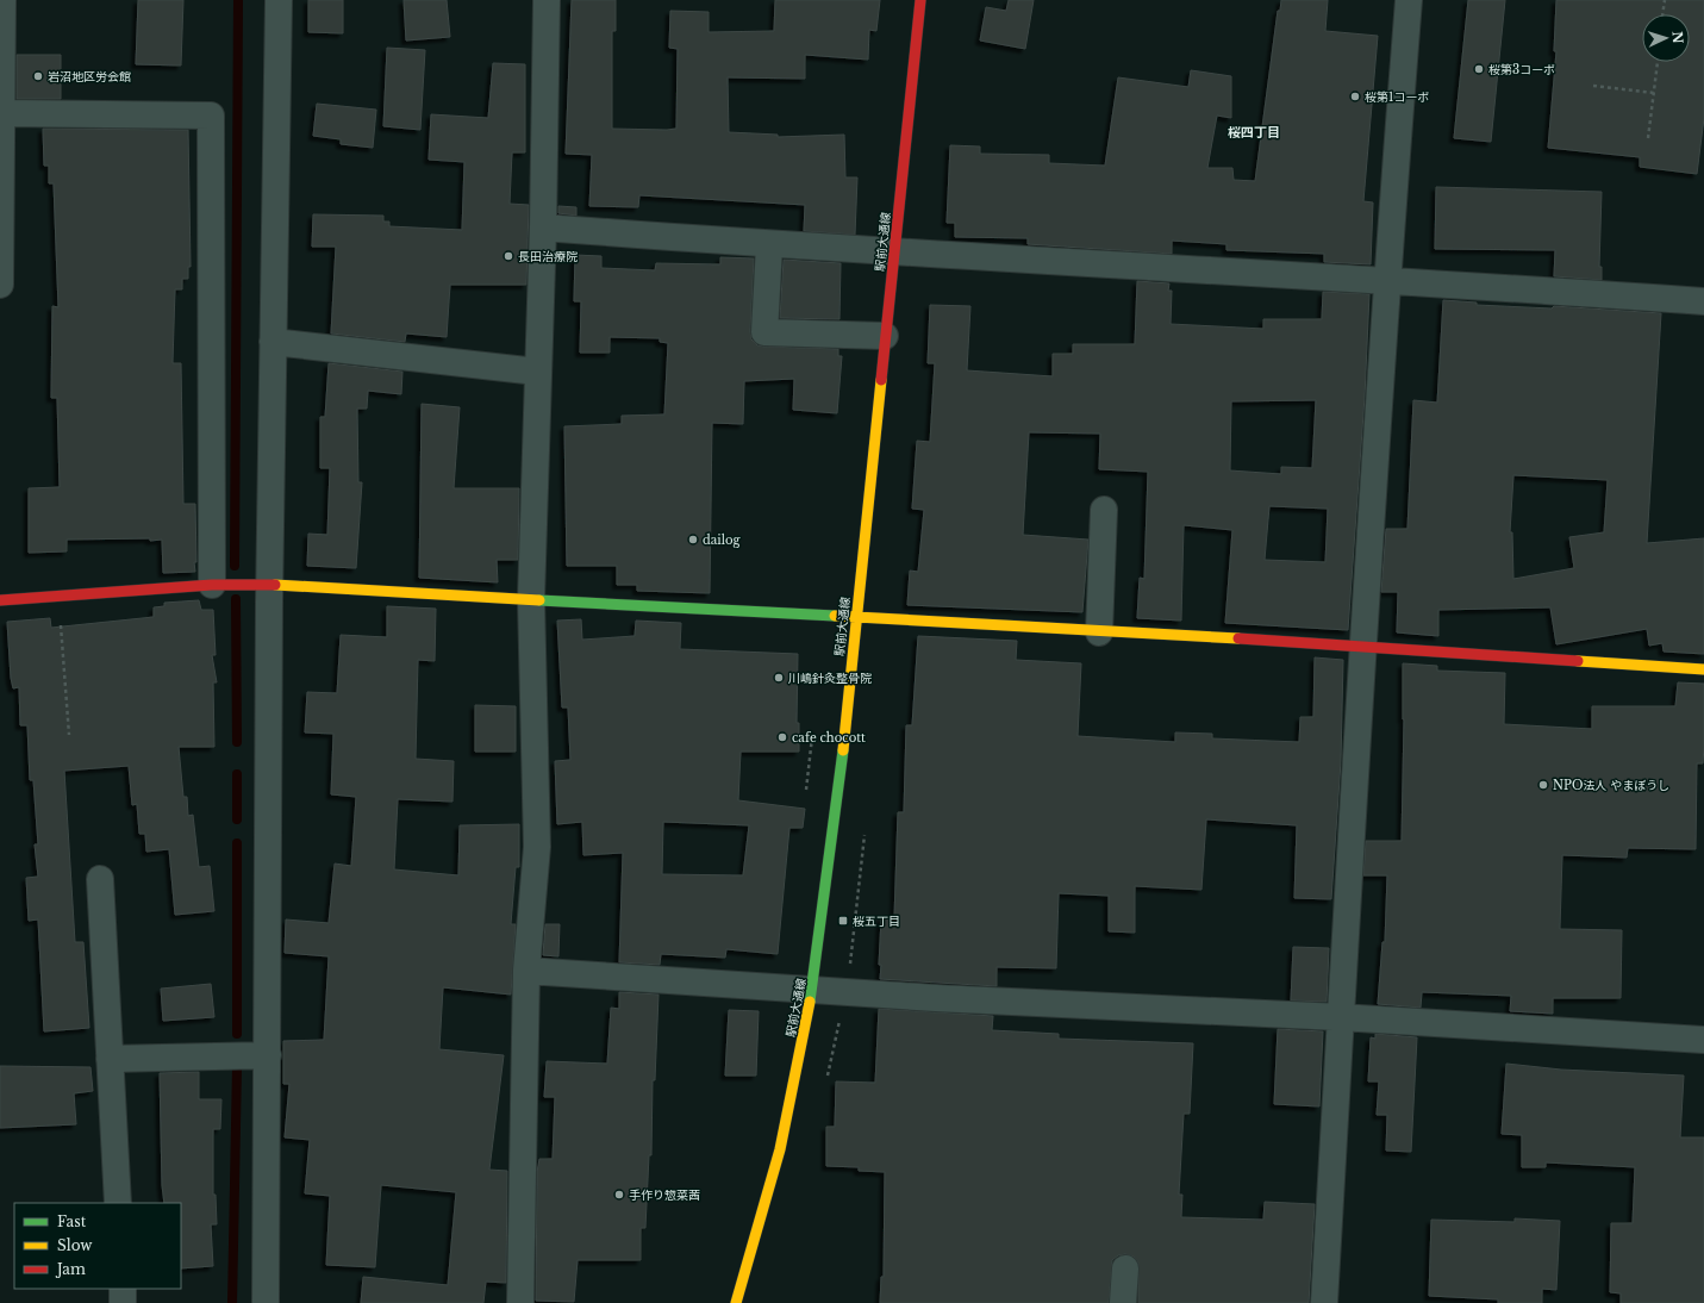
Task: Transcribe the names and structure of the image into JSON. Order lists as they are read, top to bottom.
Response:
{
  "streets": {
    "street": ["駅前大通線"]
  },
  "districts": ["桜四丁目"],
  "places": {
    "other": [
      "桜第3コーポ",
      "岩沼地区労会館",
      "桜第1コーポ",
      "長田治療院",
      "dailog",
      "川嶋針灸整骨院",
      "cafe chocott",
      "NPO法人 やまぼうし",
      "手作り惣菜茜"
    ],
    "transit": ["桜五丁目"]
  },
  "legend": ["Fast", "Slow", "Jam"],
  "north": "right"
}
